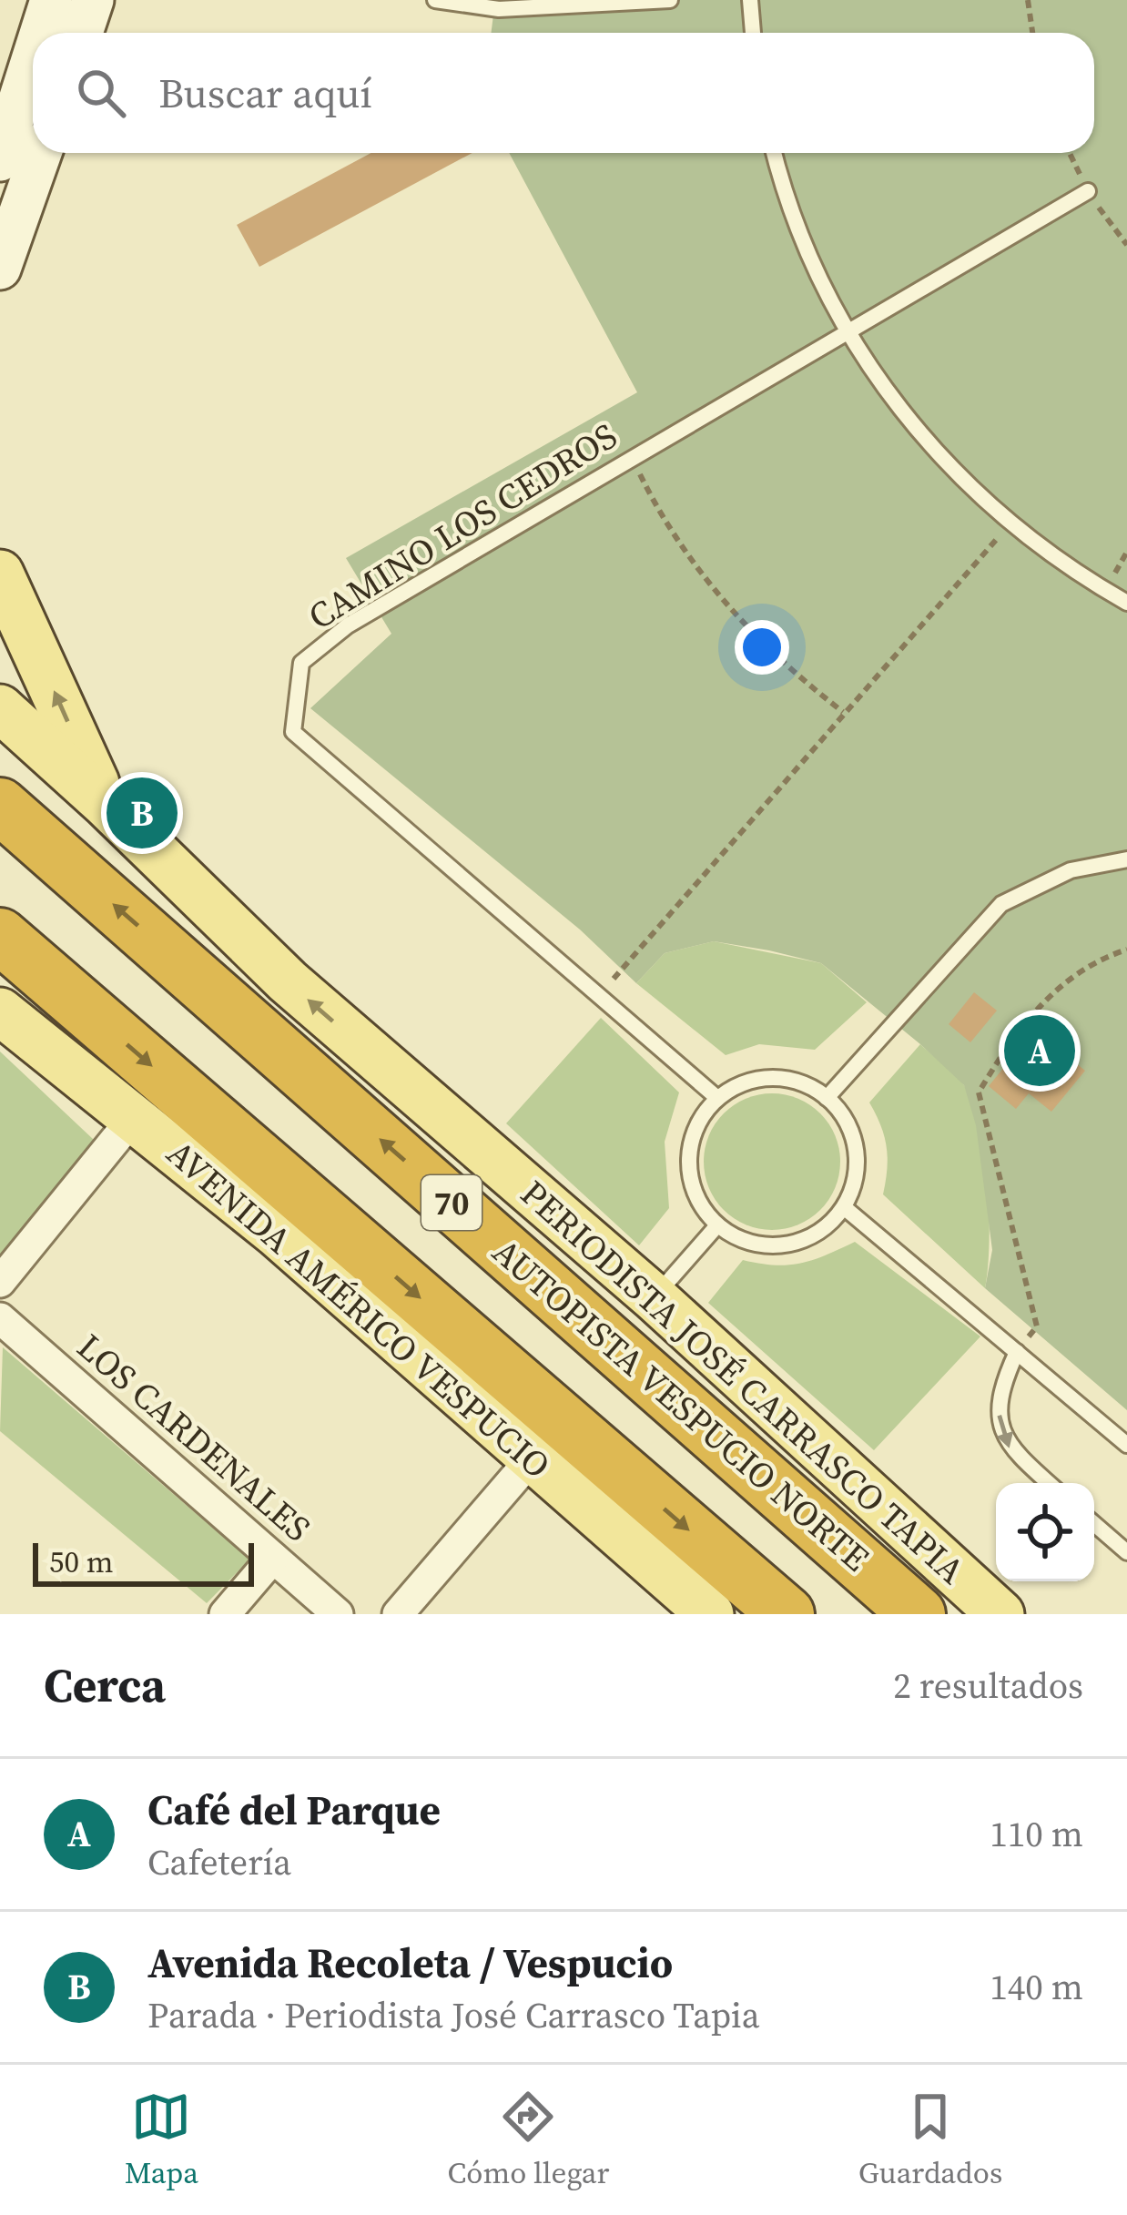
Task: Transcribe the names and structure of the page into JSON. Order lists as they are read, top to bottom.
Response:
{
  "streets": {
    "highway": ["70", "AUTOPISTA VESPUCIO NORTE"],
    "main road": ["AVENIDA AMÉRICO VESPUCIO", "PERIODISTA JOSÉ CARRASCO TAPIA"],
    "street": ["LOS CARDENALES"],
    "lane": ["CAMINO LOS CEDROS"]
  },
  "one_way": ["PERIODISTA JOSÉ CARRASCO TAPIA"],
  "scale_bar": "50 m",
  "page": {
    "search": "Buscar aquí",
    "pins": ["B", "A"],
    "scale": "50 m",
    "heading": ["Cerca", "2 resultados"],
    "list": [
      {
        "mark": "A",
        "name": "Café del Parque",
        "note": "Cafetería",
        "value": "110 m"
      },
      {
        "mark": "B",
        "name": "Avenida Recoleta / Vespucio",
        "note": "Parada · Periodista José Carrasco Tapia",
        "value": "140 m"
      }
    ],
    "nav": ["Mapa", "Cómo llegar", "Guardados"]
  }
}
